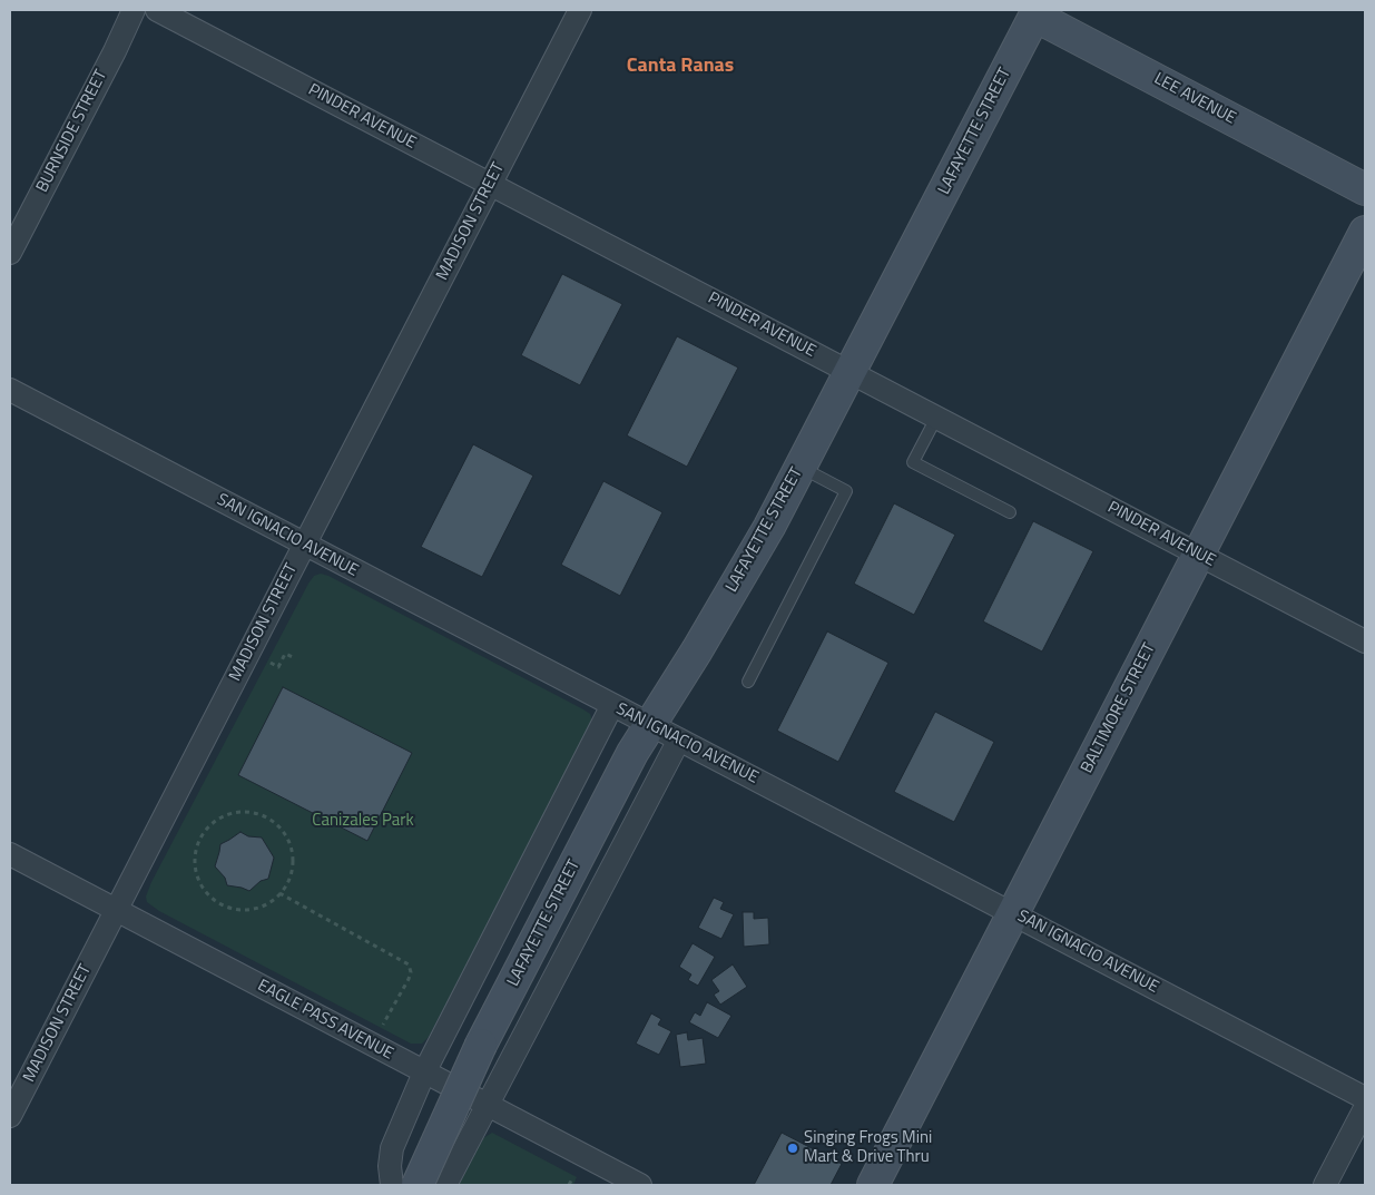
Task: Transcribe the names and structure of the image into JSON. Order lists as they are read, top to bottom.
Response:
{
  "streets": {
    "street": [
      "LEE AVENUE",
      "PINDER AVENUE",
      "BURNSIDE STREET",
      "LAFAYETTE STREET",
      "MADISON STREET",
      "SAN IGNACIO AVENUE",
      "BALTIMORE STREET",
      "EAGLE PASS AVENUE"
    ]
  },
  "crossings": [
    ["LEE AVENUE", "LAFAYETTE STREET"],
    ["PINDER AVENUE", "LAFAYETTE STREET"],
    ["PINDER AVENUE", "MADISON STREET"],
    ["PINDER AVENUE", "BALTIMORE STREET"],
    ["LAFAYETTE STREET", "SAN IGNACIO AVENUE"],
    ["LAFAYETTE STREET", "EAGLE PASS AVENUE"],
    ["MADISON STREET", "SAN IGNACIO AVENUE"],
    ["MADISON STREET", "EAGLE PASS AVENUE"],
    ["SAN IGNACIO AVENUE", "BALTIMORE STREET"]
  ],
  "districts": ["Canta Ranas"],
  "parks": ["Canizales Park"],
  "places": ["Singing Frogs Mini Mart & Drive Thru"]
}
